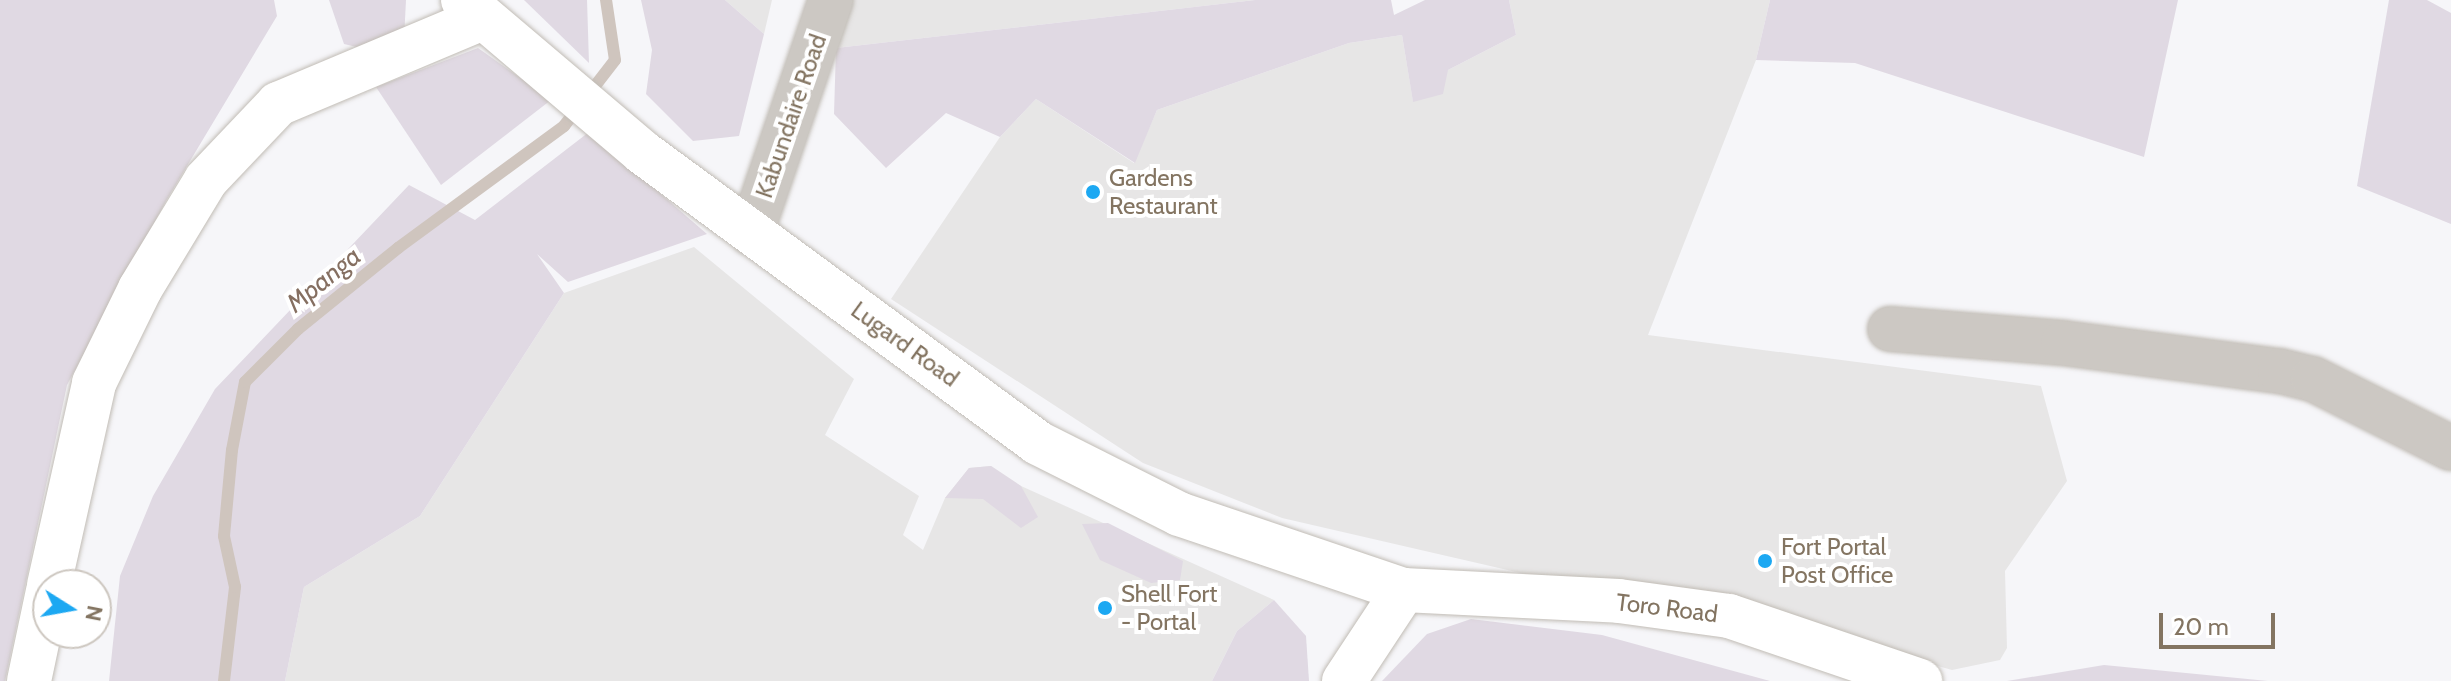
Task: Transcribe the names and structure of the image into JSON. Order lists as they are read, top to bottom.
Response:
{
  "streets": {
    "main road": ["Lugard Road", "Toro Road"],
    "street": ["Kabundaire Road"]
  },
  "crossings": [
    ["Kabundaire Road", "Lugard Road"],
    ["Lugard Road", "Toro Road"]
  ],
  "water": ["Mpanga"],
  "places": ["Gardens Restaurant", "Fort Portal Post Office", "Shell Fort - Portal"],
  "scale_bar": "20 m",
  "north": "right"
}
